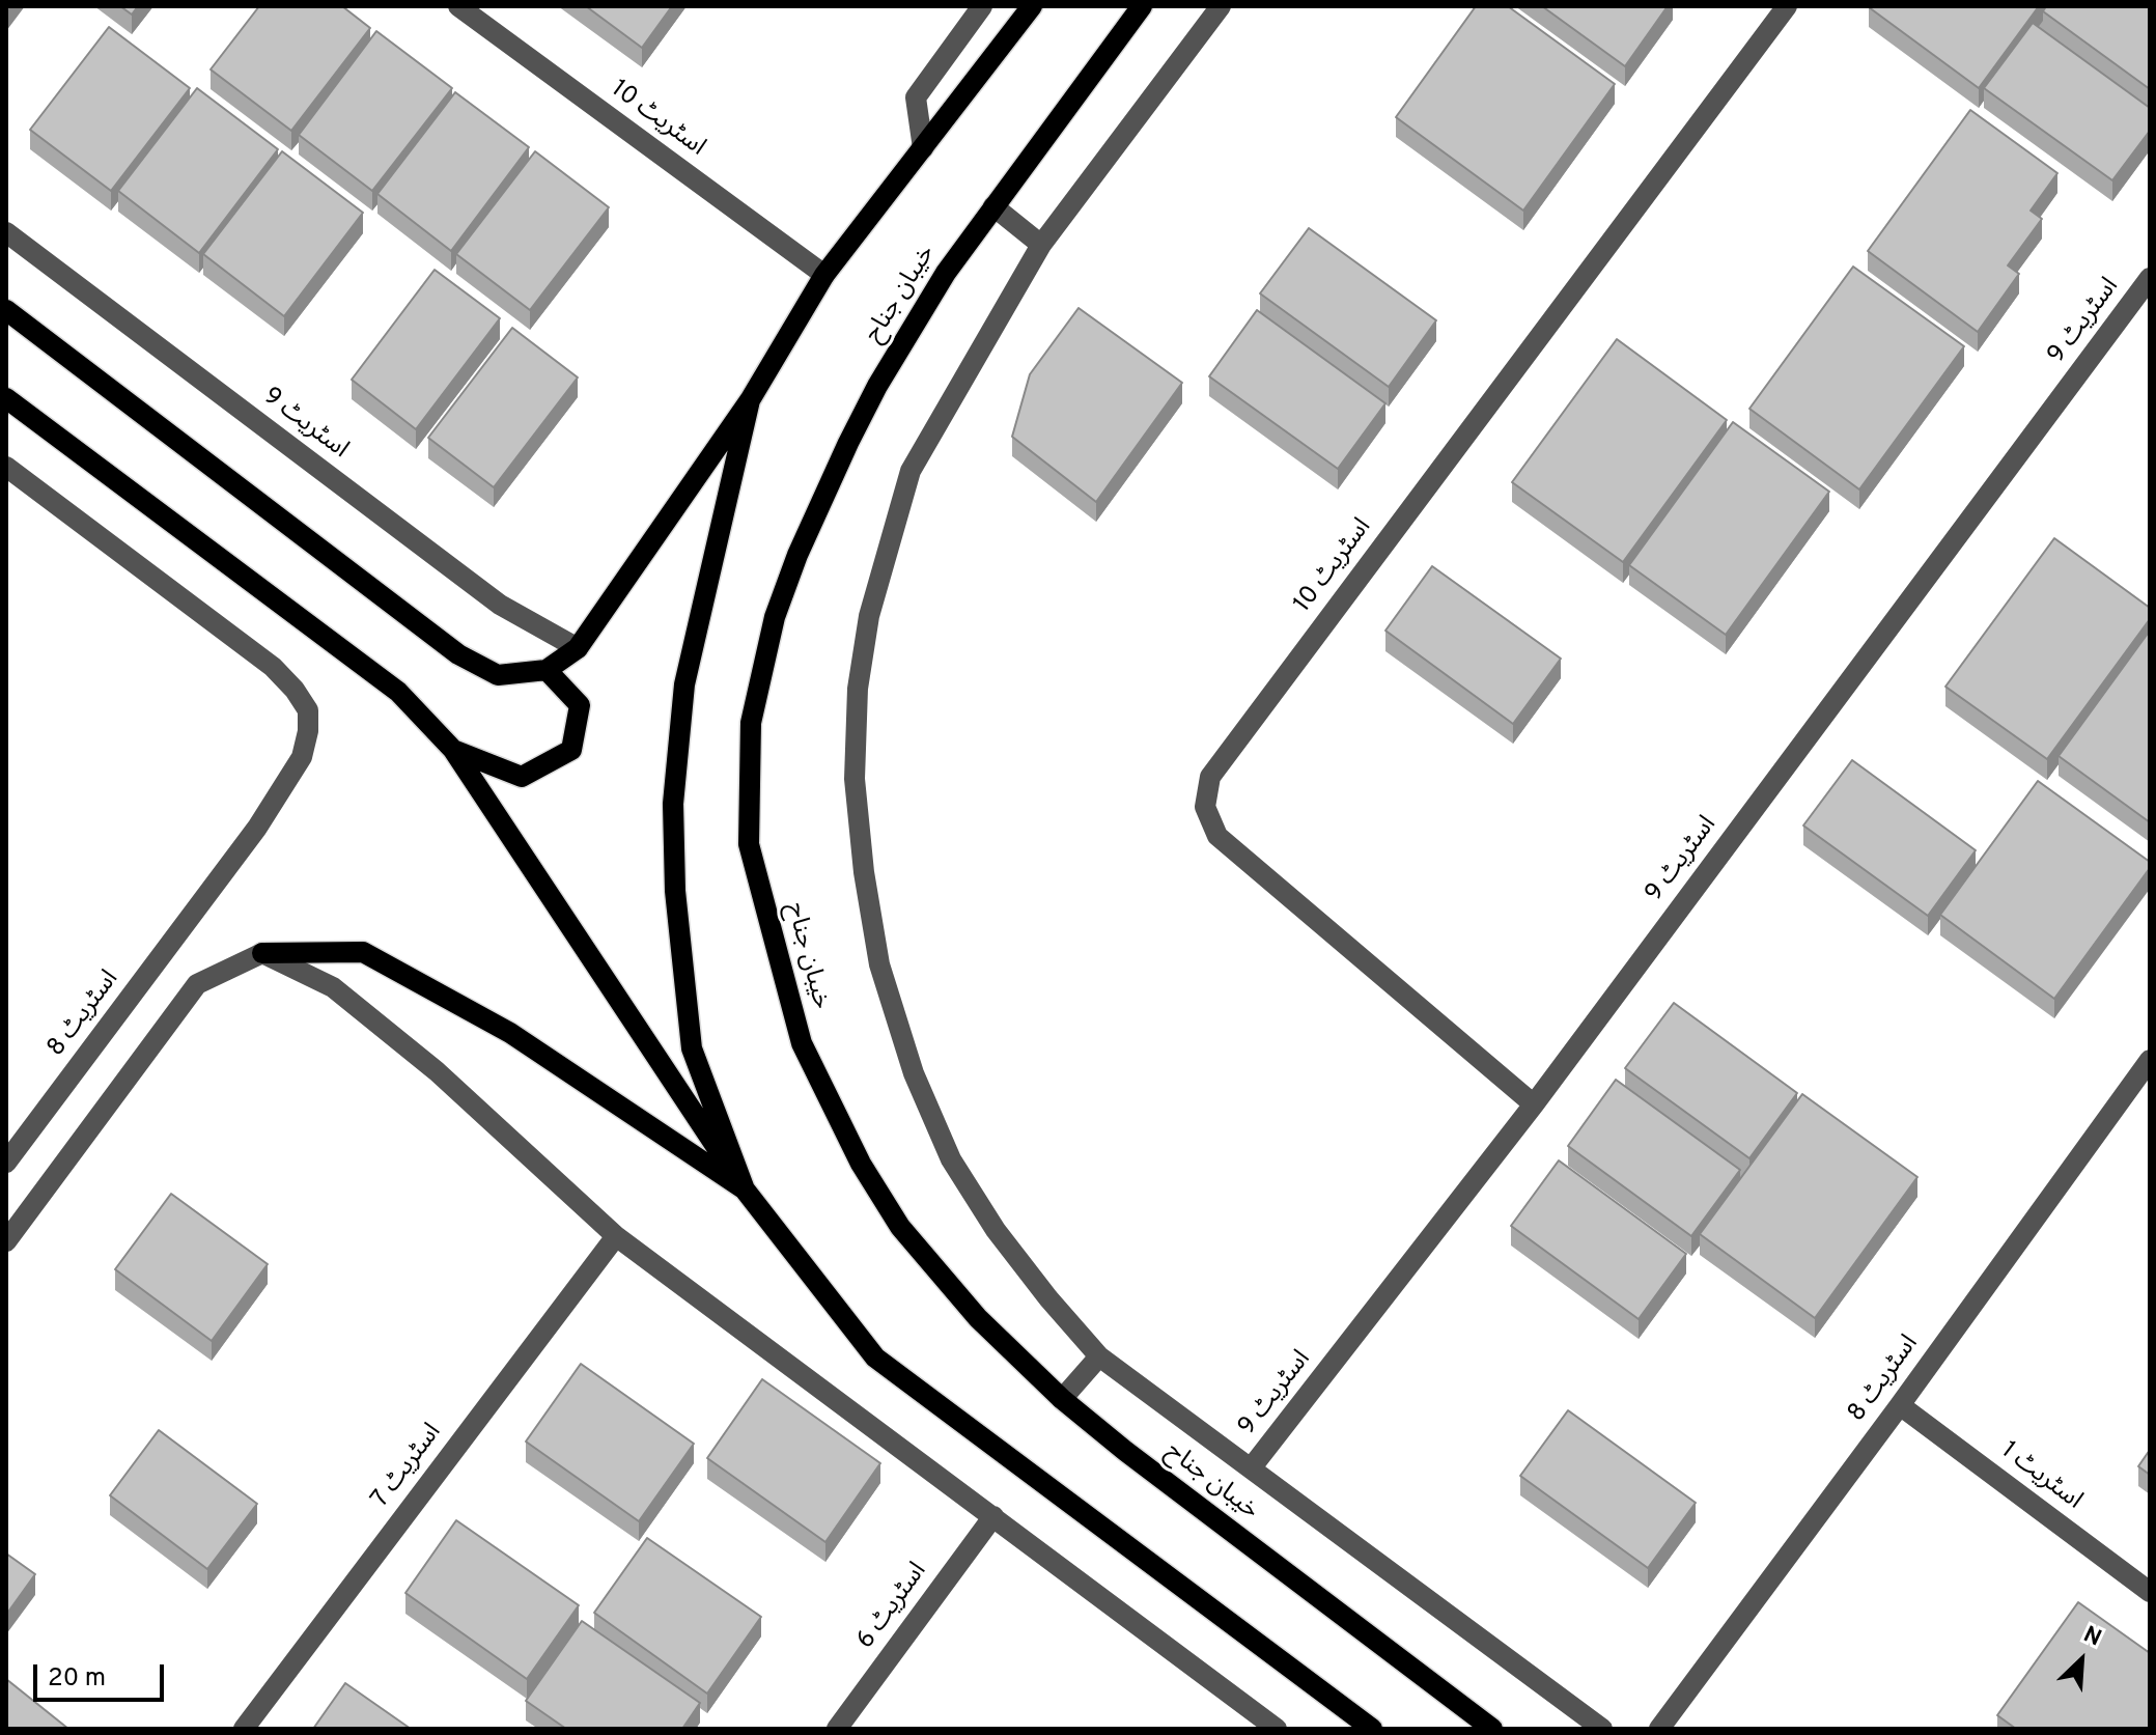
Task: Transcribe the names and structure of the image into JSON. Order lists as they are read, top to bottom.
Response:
{
  "streets": {
    "main road": ["خیبان جناح"],
    "street": [
      "اسٹریٹ 10",
      "اسٹریٹ 9",
      "اسٹریٹ 8",
      "اسٹریٹ 7",
      "اسٹریٹ 1",
      "اسٹریٹ 6"
    ]
  },
  "crossings": [
    ["اسٹریٹ 10", "اسٹریٹ 9"],
    ["اسٹریٹ 8", "اسٹریٹ 1"]
  ],
  "scale_bar": "20 m",
  "north": "top right"
}
